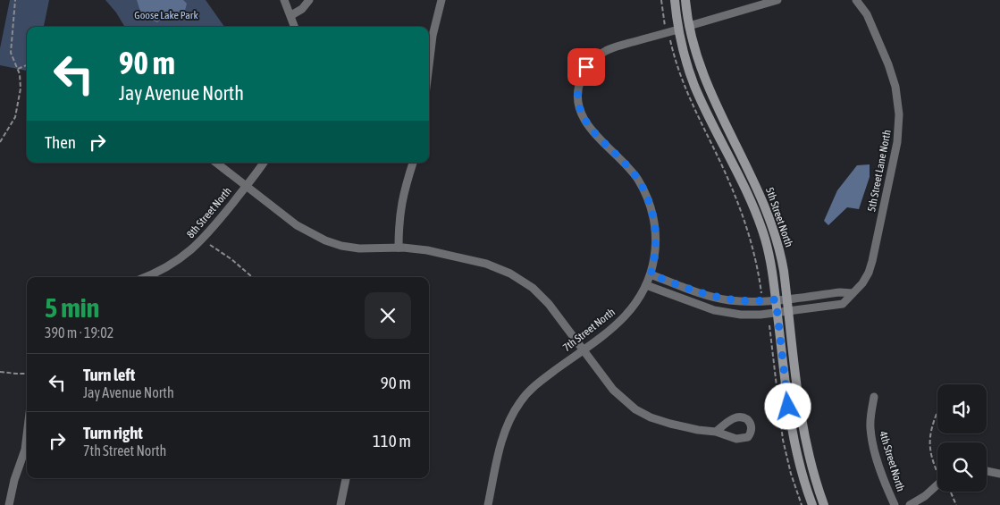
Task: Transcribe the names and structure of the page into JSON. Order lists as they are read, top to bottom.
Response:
{
  "streets": {
    "street": [
      "5th Street Lane North",
      "8th Street North",
      "5th Street North",
      "7th Street North",
      "4th Street North"
    ]
  },
  "crossings": [
    ["5th Street Lane North", "5th Street North"],
    ["5th Street Lane North", "7th Street North"],
    ["5th Street North", "7th Street North"]
  ],
  "parks": ["Goose Lake Park"],
  "page": {
    "turn": ["90 m", "Jay Avenue North"],
    "then": "Then",
    "heading": ["5 min", "390 m · 19:02"],
    "list": [
      {
        "name": "Turn left",
        "note": "Jay Avenue North",
        "value": "90 m"
      },
      {
        "name": "Turn right",
        "note": "7th Street North",
        "value": "110 m"
      }
    ]
  }
}
